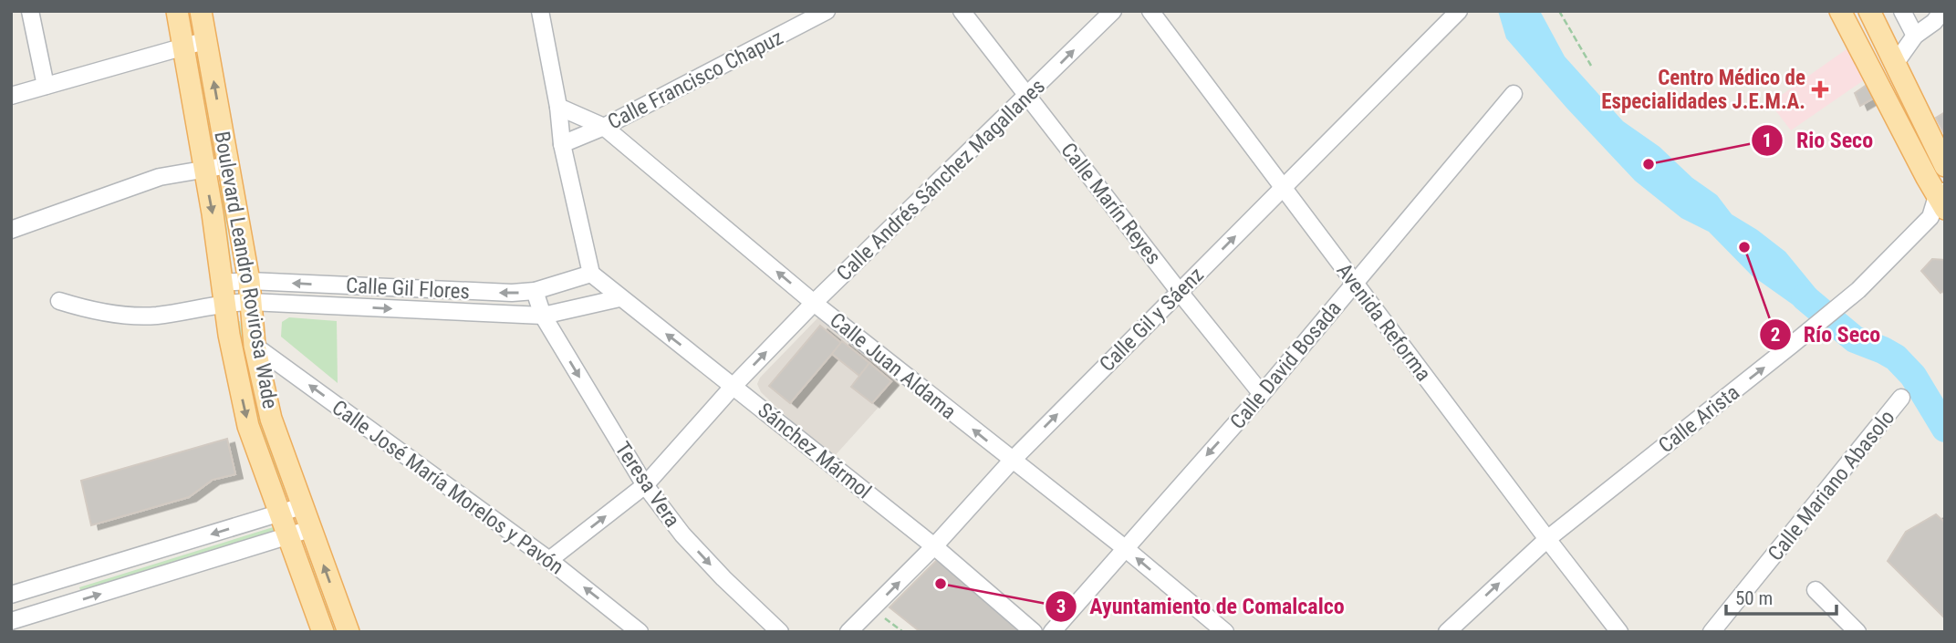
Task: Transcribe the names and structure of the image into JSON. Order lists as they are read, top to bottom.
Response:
{
  "streets": {
    "main road": ["Boulevard Leandro Rovirosa Wade"],
    "street": [
      "Calle Francisco Chapuz",
      "Calle Andrés Sánchez Magallanes",
      "Calle Marín Reyes",
      "Calle Gil Flores",
      "Calle Gil y Sáenz",
      "Avenida Reforma",
      "Calle David Bosada",
      "Calle Juan Aldama",
      "Calle Arista",
      "Sánchez Mármol",
      "Teresa Vera",
      "Calle Mariano Abasolo",
      "Calle José María Morelos y Pavón"
    ]
  },
  "crossings": [
    ["Calle Francisco Chapuz", "Calle Juan Aldama"],
    ["Calle Andrés Sánchez Magallanes", "Calle Marín Reyes"],
    ["Calle Andrés Sánchez Magallanes", "Calle Juan Aldama"],
    ["Calle Andrés Sánchez Magallanes", "Sánchez Mármol"],
    ["Calle Andrés Sánchez Magallanes", "Teresa Vera"],
    ["Calle Andrés Sánchez Magallanes", "Calle José María Morelos y Pavón"],
    ["Calle Marín Reyes", "Calle Gil y Sáenz"],
    ["Calle Marín Reyes", "Calle David Bosada"],
    ["Boulevard Leandro Rovirosa Wade", "Calle Gil Flores"],
    ["Boulevard Leandro Rovirosa Wade", "Calle José María Morelos y Pavón"],
    ["Calle Gil Flores", "Sánchez Mármol"],
    ["Calle Gil Flores", "Teresa Vera"],
    ["Calle Gil y Sáenz", "Avenida Reforma"],
    ["Calle Gil y Sáenz", "Calle Juan Aldama"],
    ["Calle Gil y Sáenz", "Sánchez Mármol"],
    ["Avenida Reforma", "Calle David Bosada"],
    ["Avenida Reforma", "Calle Arista"],
    ["Calle David Bosada", "Calle Juan Aldama"]
  ],
  "one_way": [
    "Calle Andrés Sánchez Magallanes",
    "Calle Gil y Sáenz",
    "Calle Juan Aldama",
    "Calle Arista",
    "Teresa Vera",
    "Calle José María Morelos y Pavón"
  ],
  "places": {
    "health": ["Centro Médico de Especialidades J.E.M.A."],
    "other": ["Rio Seco", "Río Seco", "Ayuntamiento de Comalcalco"]
  },
  "scale_bar": "50 m"
}
